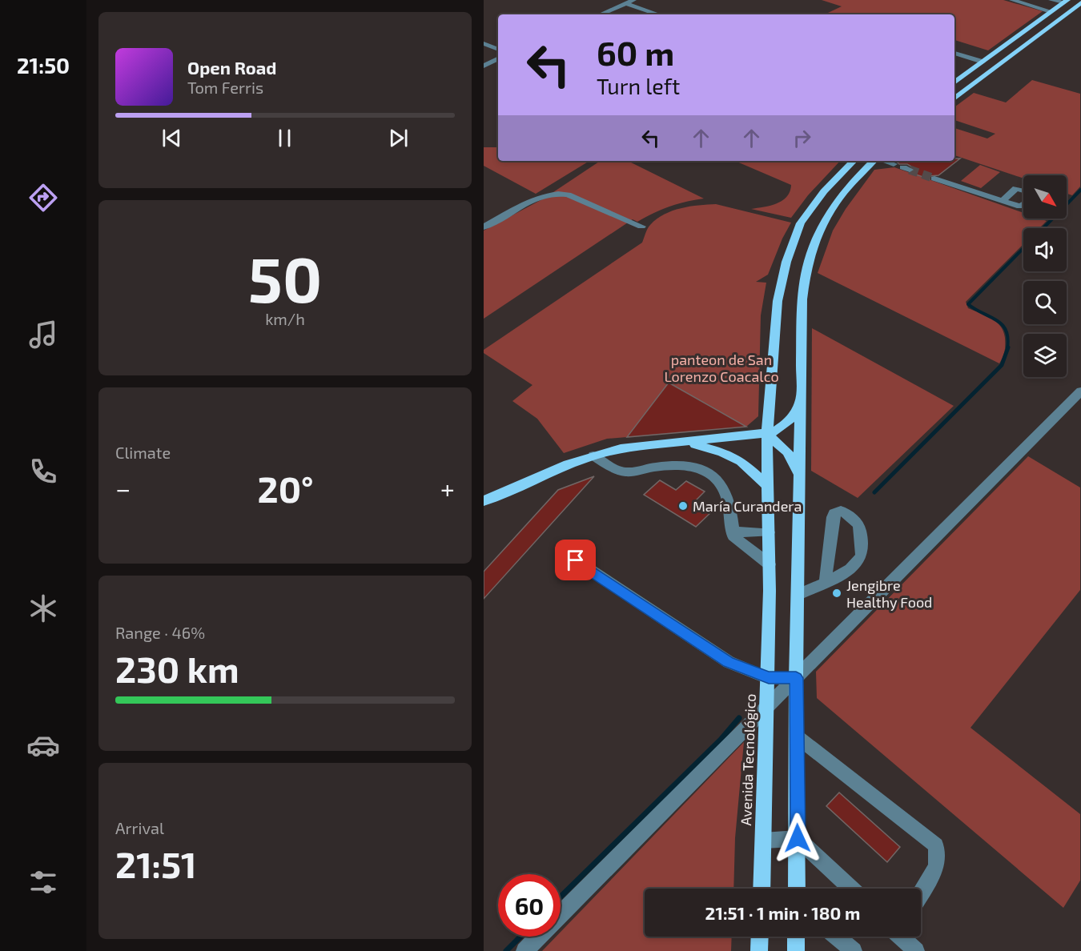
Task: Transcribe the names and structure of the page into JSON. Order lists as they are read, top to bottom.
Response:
{
  "streets": {
    "main road": ["Avenida Tecnológico"]
  },
  "parks": ["panteon de San Lorenzo Coacalco"],
  "places": ["María Curandera", "Jengibre Healthy Food"],
  "north": "bottom right",
  "page": {
    "tabs": "21:50",
    "turn": ["60 m", "Turn left"],
    "song": ["Open Road", "Tom Ferris"],
    "tile": [
      ["50", "km/h"],
      "Climate",
      ["Range · 46%", "230 km"],
      ["Arrival", "21:51"]
    ],
    "heat": ["−", "20°", "+"],
    "limit": "60",
    "trip": "21:51 · 1 min · 180 m"
  }
}
